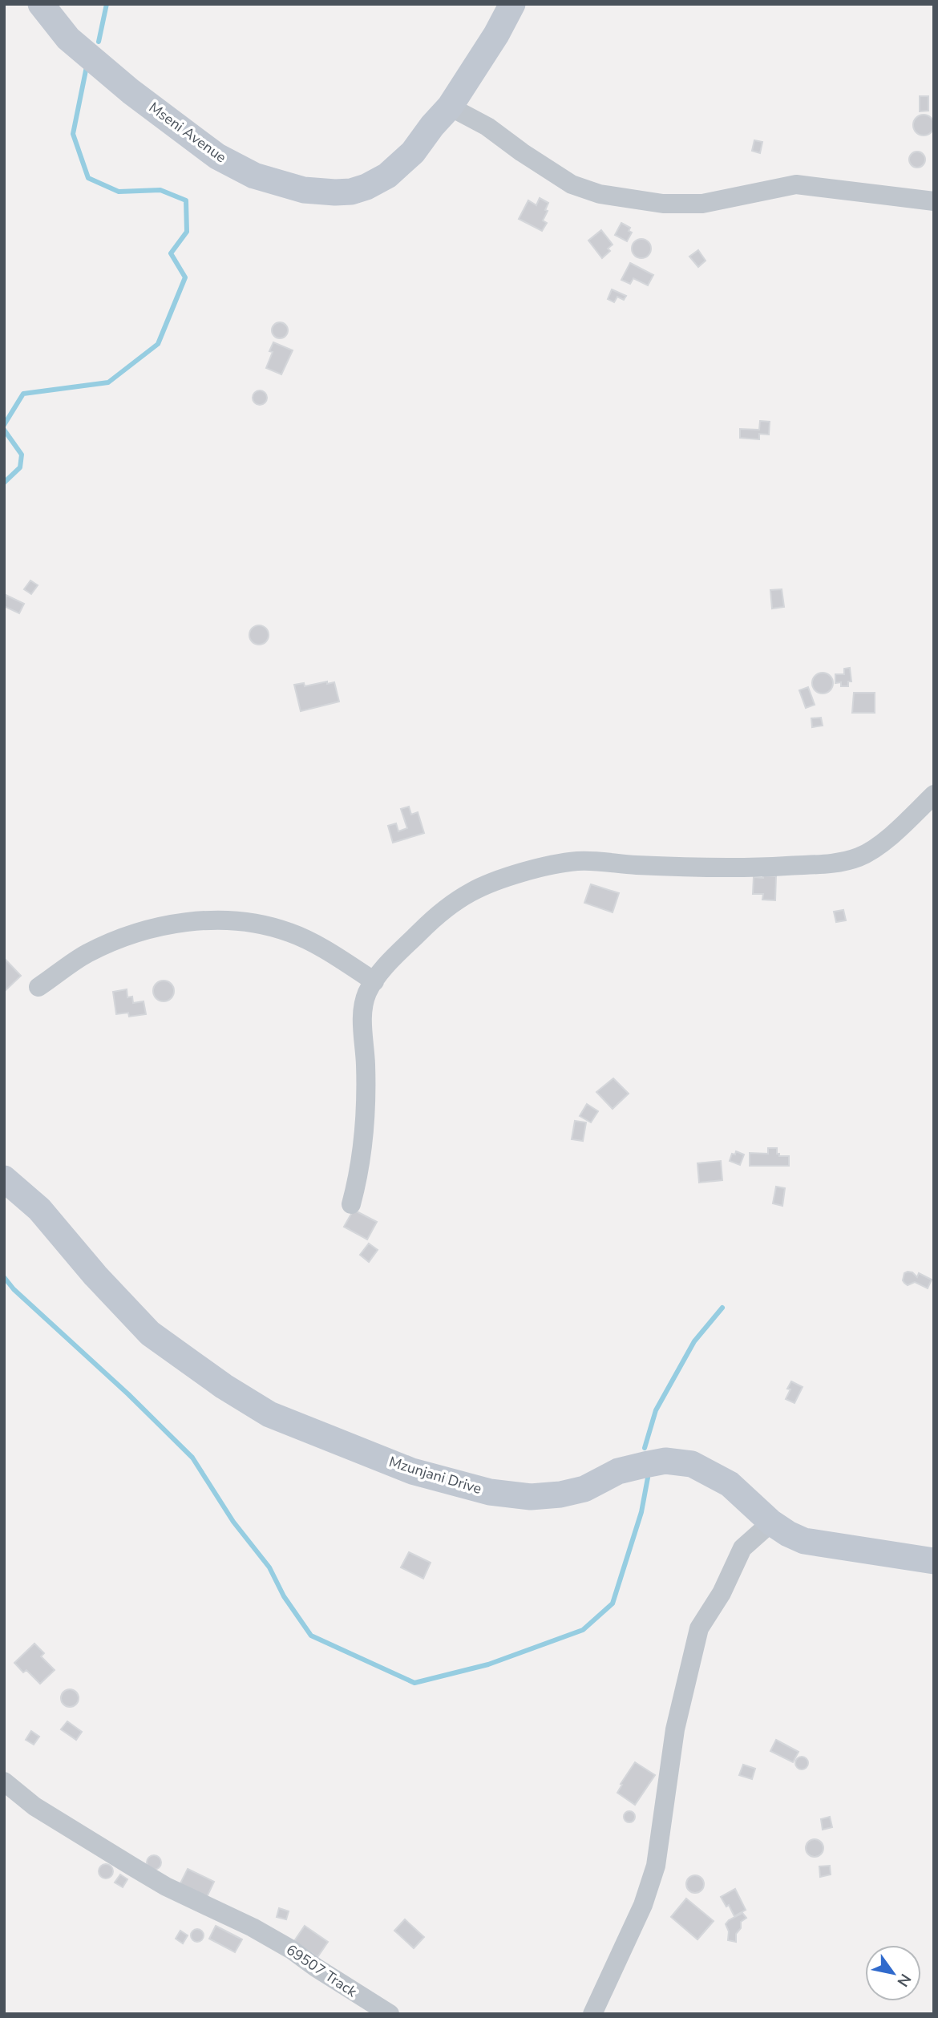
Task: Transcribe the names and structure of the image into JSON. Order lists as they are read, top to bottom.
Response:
{
  "streets": {
    "main road": ["Mseni Avenue", "Mzunjani Drive"],
    "street": ["69507 Track"]
  },
  "north": "bottom right"
}
